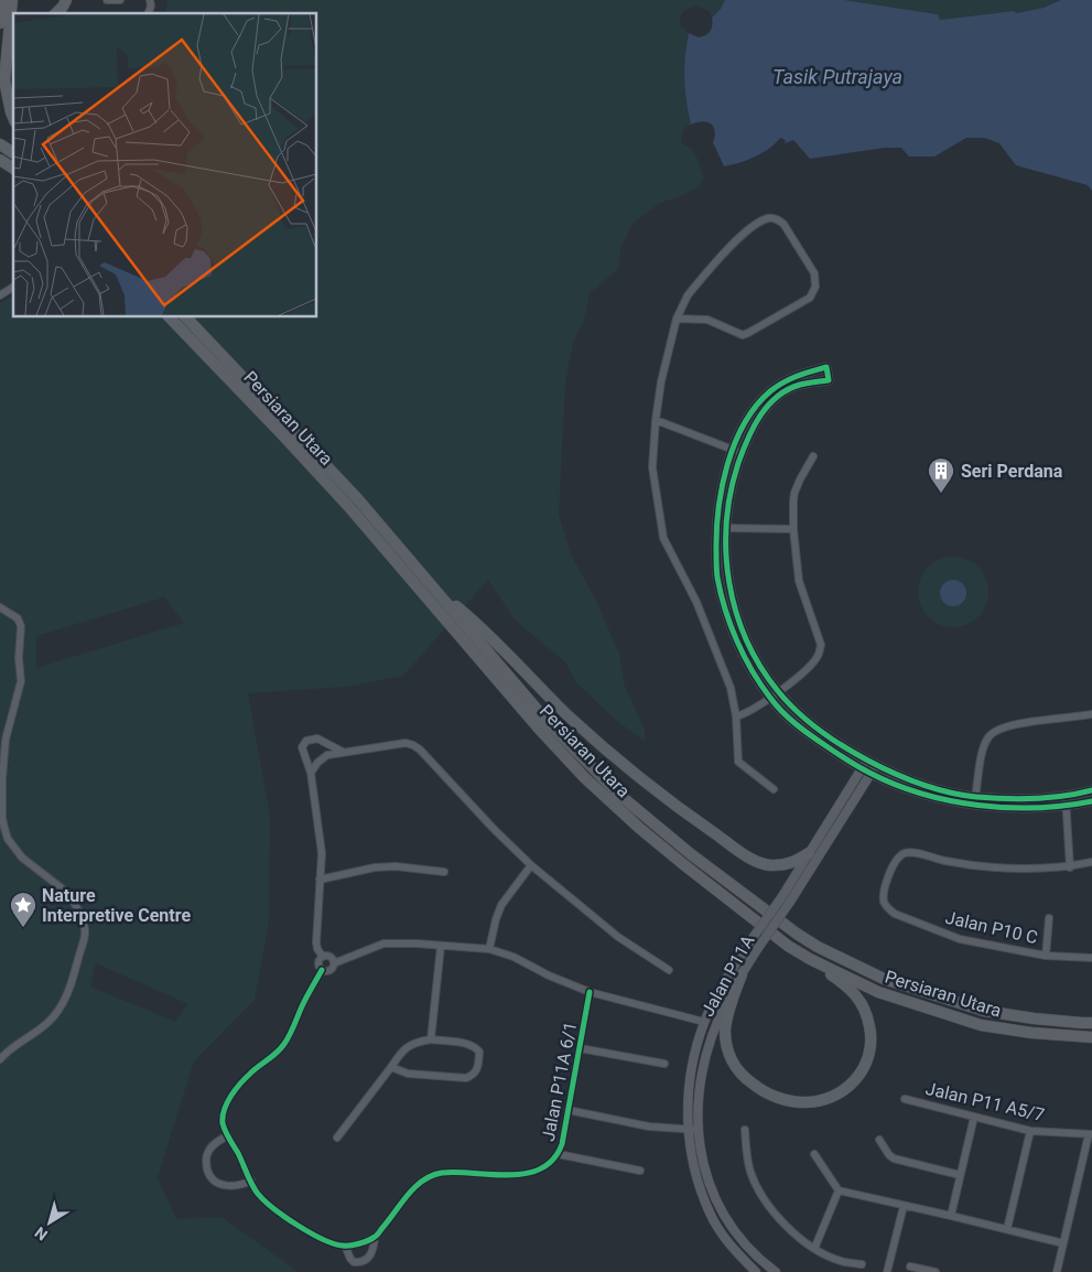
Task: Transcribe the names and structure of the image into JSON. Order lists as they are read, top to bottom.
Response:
{
  "streets": {
    "main road": ["Persiaran Utara"],
    "street": [
      "Jalan P10 C",
      "Jalan P11A",
      "Jalan P11A 6/1",
      "Jalan P11 A5/7"
    ]
  },
  "water": ["Tasik Putrajaya"],
  "places": {
    "building": ["Seri Perdana"],
    "place": ["Nature Interpretive Centre"]
  },
  "north": "bottom left"
}
